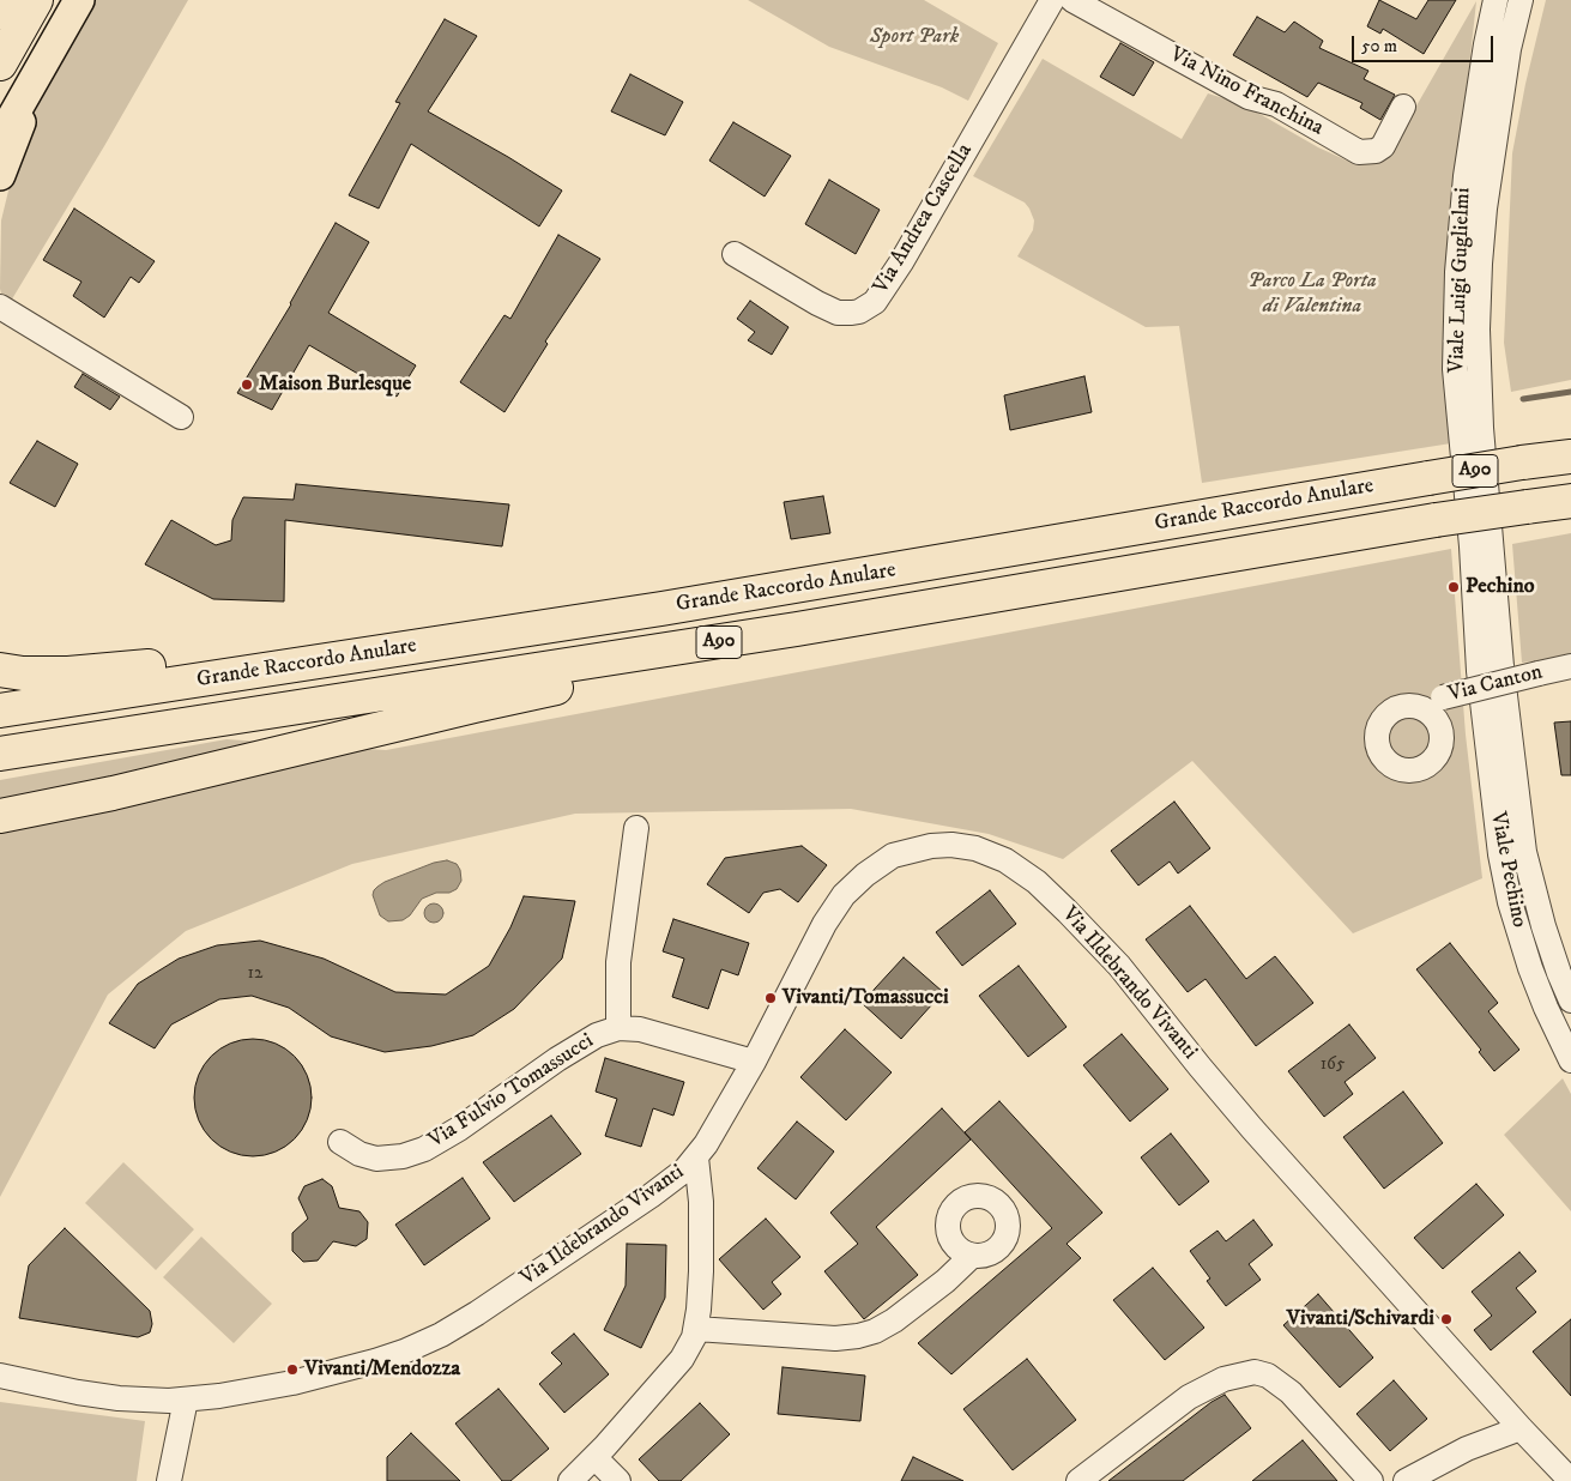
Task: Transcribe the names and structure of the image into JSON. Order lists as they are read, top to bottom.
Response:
{
  "streets": {
    "highway": ["A90", "Grande Raccordo Anulare"],
    "street": [
      "Via Nino Franchina",
      "Via Andrea Cascella",
      "Viale Luigi Guglielmi",
      "Via Canton",
      "Viale Pechino",
      "Via Ildebrando Vivanti",
      "Via Fulvio Tomassucci"
    ]
  },
  "crossings": [
    ["Viale Luigi Guglielmi", "Viale Pechino"],
    ["Via Ildebrando Vivanti", "Via Fulvio Tomassucci"]
  ],
  "parks": ["Sport Park", "Parco La Porta di Valentina"],
  "places": [
    "Maison Burlesque",
    "Pechino",
    "Vivanti/Tomassucci",
    "Vivanti/Schivardi",
    "Vivanti/Mendozza"
  ],
  "house_numbers": ["12", "165"],
  "scale_bar": "50 m"
}
